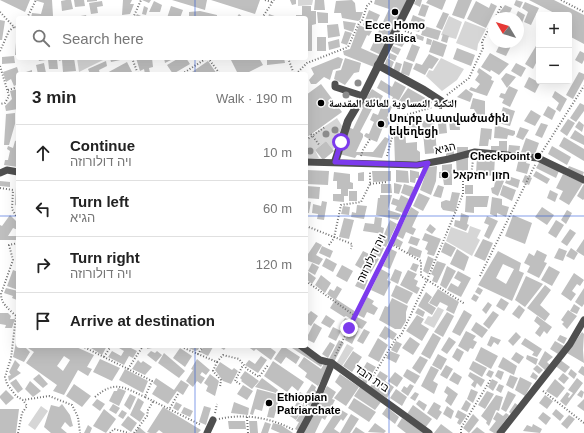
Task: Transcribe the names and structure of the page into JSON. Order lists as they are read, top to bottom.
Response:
{
  "streets": {
    "street": ["הגיא", "בית הבד"],
    "path": ["ויה דולורוזה"]
  },
  "crossings": [
    ["הגיא", "ויה דולורוזה"],
    ["ויה דולורוזה", "בית הבד"]
  ],
  "places": [
    "Ecce Homo Basilica",
    "التكية النمساوية للعائلة المقدسة",
    "Սուրբ Աստվածածին եկեղեցի",
    "Checkpoint",
    "חזון יחזקאל",
    "Ethiopian Patriarchate"
  ],
  "north": "top left",
  "page": {
    "map_buttons": ["+", "−"],
    "search": "Search here",
    "heading": ["3 min", "Walk · 190 m"],
    "list": [
      ["Continue", "ויה דולורוזה", "10 m"],
      ["Turn left", "הגיא", "60 m"],
      ["Turn right", "ויה דולורוזה", "120 m"],
      "Arrive at destination"
    ]
  }
}
